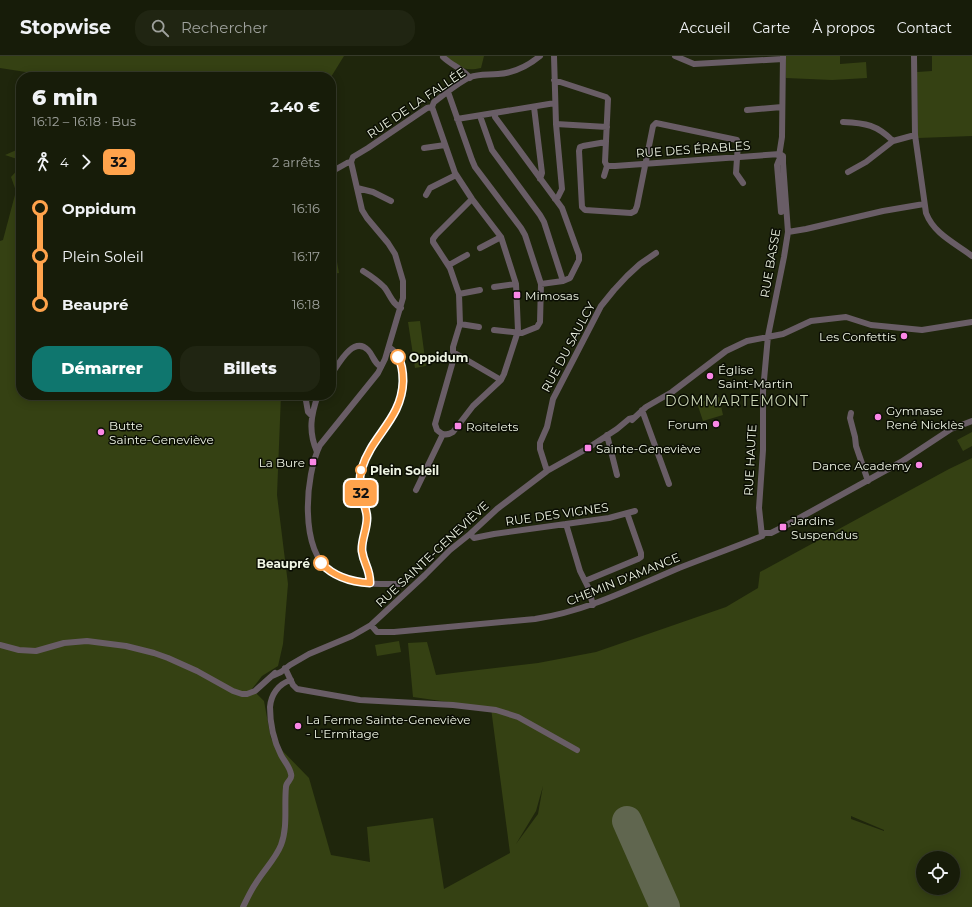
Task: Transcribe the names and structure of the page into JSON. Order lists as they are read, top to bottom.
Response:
{
  "streets": {
    "street": [
      "RUE DE LA FALLÉE",
      "RUE DES ÉRABLES",
      "RUE BASSE",
      "RUE DU SAULCY",
      "RUE HAUTE",
      "RUE DES VIGNES",
      "RUE SAINTE-GENEVIÈVE",
      "CHEMIN D'AMANCE"
    ]
  },
  "crossings": [
    ["RUE DES ÉRABLES", "RUE BASSE"],
    ["RUE BASSE", "RUE HAUTE"],
    ["RUE BASSE", "RUE SAINTE-GENEVIÈVE"],
    ["RUE DU SAULCY", "RUE SAINTE-GENEVIÈVE"],
    ["RUE HAUTE", "RUE SAINTE-GENEVIÈVE"],
    ["RUE HAUTE", "CHEMIN D'AMANCE"],
    ["RUE DES VIGNES", "RUE SAINTE-GENEVIÈVE"],
    ["RUE SAINTE-GENEVIÈVE", "CHEMIN D'AMANCE"]
  ],
  "districts": ["DOMMARTEMONT"],
  "places": {
    "transit": [
      "Mimosas",
      "Roitelets",
      "Sainte-Geneviève",
      "La Bure",
      "Jardins Suspendus"
    ],
    "other": [
      "Les Confettis",
      "Oppidum",
      "Église Saint-Martin",
      "Gymnase René Nicklès",
      "Forum",
      "Butte Sainte-Geneviève",
      "Dance Academy",
      "Plein Soleil",
      "Beaupré",
      "La Ferme Sainte-Geneviève - L'Ermitage"
    ]
  },
  "lines": ["bus line 32"],
  "page": {
    "header": "Stopwise",
    "search": "Rechercher",
    "nav": [
      "Accueil",
      "Carte",
      "À propos",
      "Contact"
    ],
    "on_map": "32",
    "heading": ["6 min", "16:12 – 16:18 · Bus", "2.40 €"],
    "legs": ["4", "32", "2 arrêts"],
    "list": [
      {
        "name": "Oppidum",
        "value": "16:16"
      },
      {
        "name": "Plein Soleil",
        "value": "16:17"
      },
      {
        "name": "Beaupré",
        "value": "16:18"
      }
    ],
    "buttons": ["Démarrer", "Billets"]
  }
}
